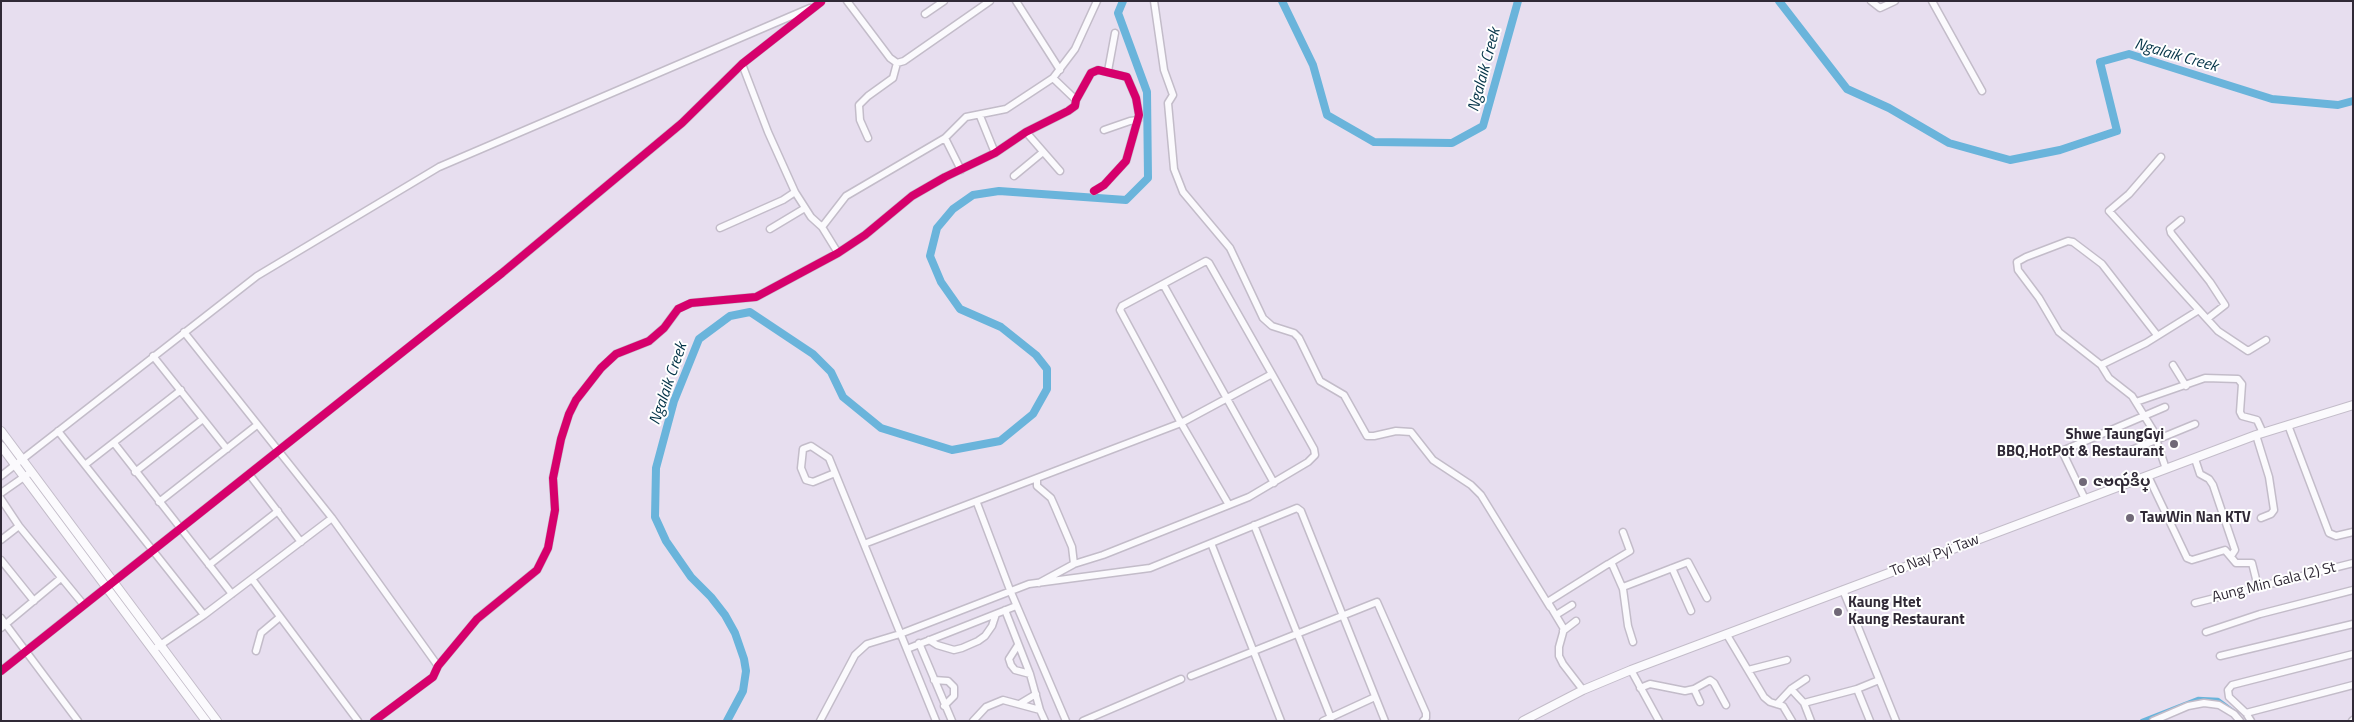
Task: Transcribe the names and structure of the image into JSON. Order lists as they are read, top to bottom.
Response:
{
  "streets": {
    "main road": ["To Nay Pyi Taw"],
    "street": ["Aung Min Gala (2) St"]
  },
  "water": ["Ngalaik Creek"],
  "places": [
    "Shwe TaungGyi BBQ,HotPot & Restaurant",
    "ဇဗၺဴဒိပ္",
    "TawWin Nan KTV",
    "Kaung Htet Kaung Restaurant"
  ]
}
